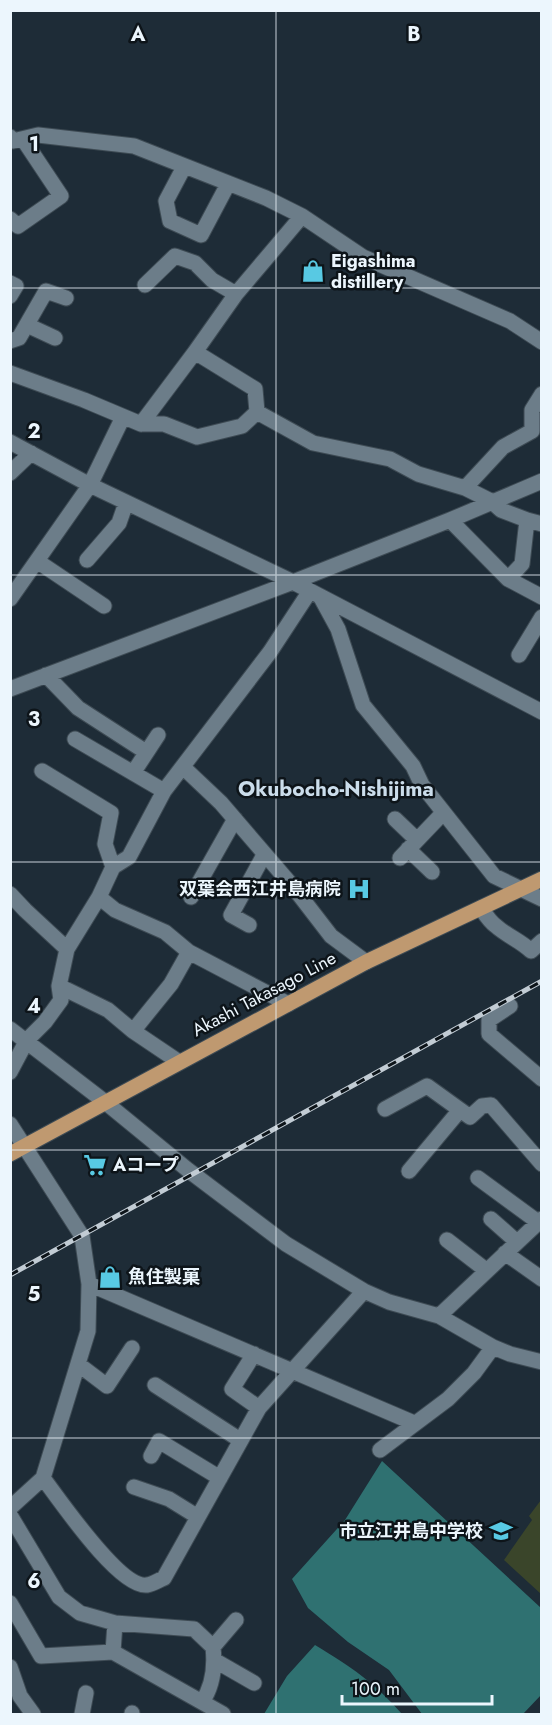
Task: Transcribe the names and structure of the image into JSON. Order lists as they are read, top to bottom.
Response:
{
  "streets": {
    "main road": ["Akashi Takasago Line"]
  },
  "districts": ["Okubocho-Nishijima"],
  "places": {
    "shop": ["Eigashima distillery", "魚住製菓"],
    "hospital": ["双葉会西江井島病院"],
    "supermarket": ["Aコープ"],
    "school or university": ["市立江井島中学校"]
  },
  "scale_bar": "100 m",
  "grid": {
    "columns": ["A", "B"],
    "rows": [
      "1",
      "2",
      "3",
      "4",
      "5",
      "6"
    ]
  }
}
